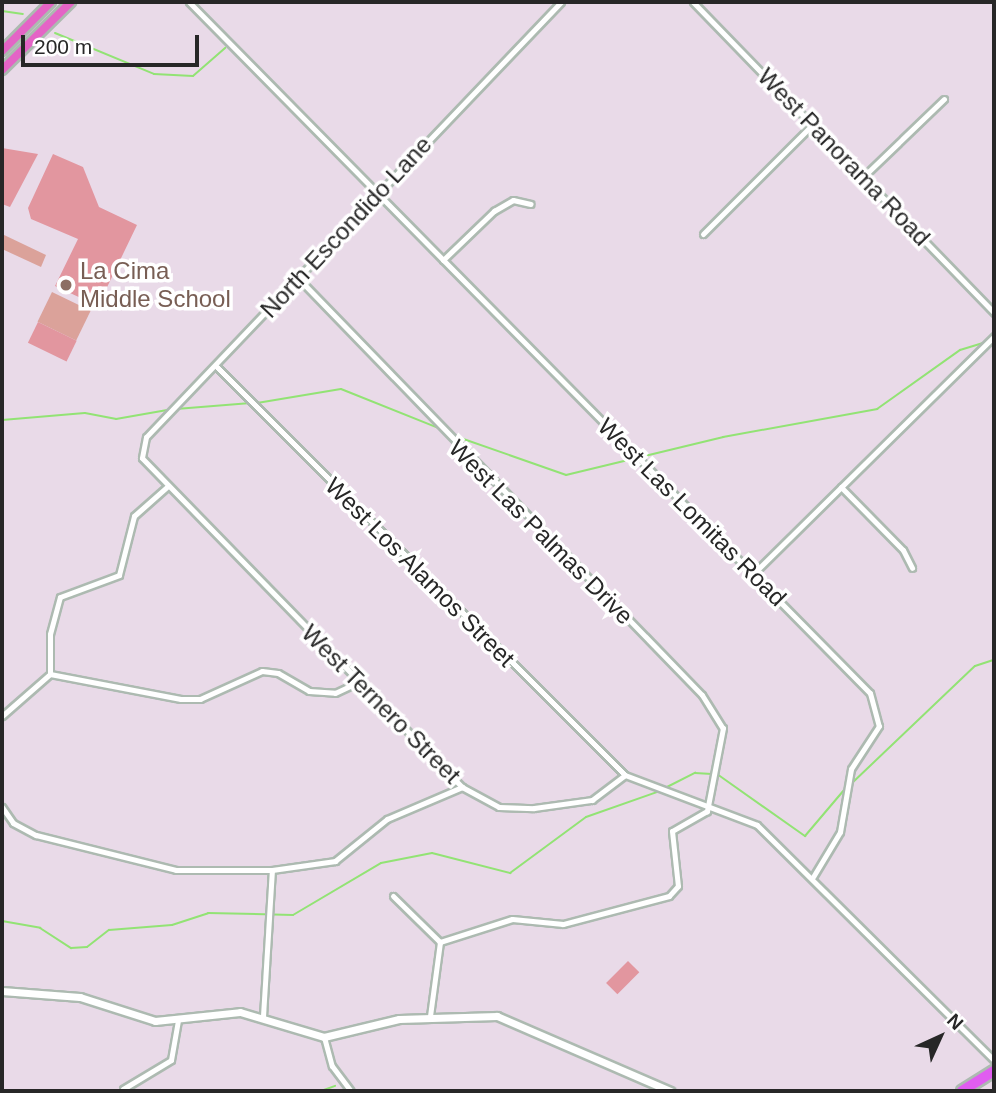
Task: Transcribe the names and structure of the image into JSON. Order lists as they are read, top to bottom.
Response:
{
  "streets": {
    "street": [
      "West Panorama Road",
      "North Escondido Lane",
      "West Las Lomitas Road",
      "West Las Palmas Drive",
      "West Los Alamos Street",
      "West Ternero Street"
    ]
  },
  "crossings": [
    ["North Escondido Lane", "West Las Lomitas Road"],
    ["North Escondido Lane", "West Las Palmas Drive"],
    ["North Escondido Lane", "West Los Alamos Street"],
    ["North Escondido Lane", "West Ternero Street"],
    ["West Los Alamos Street", "West Ternero Street"]
  ],
  "places": ["La Cima Middle School"],
  "scale_bar": "200 m",
  "north": "top right"
}
